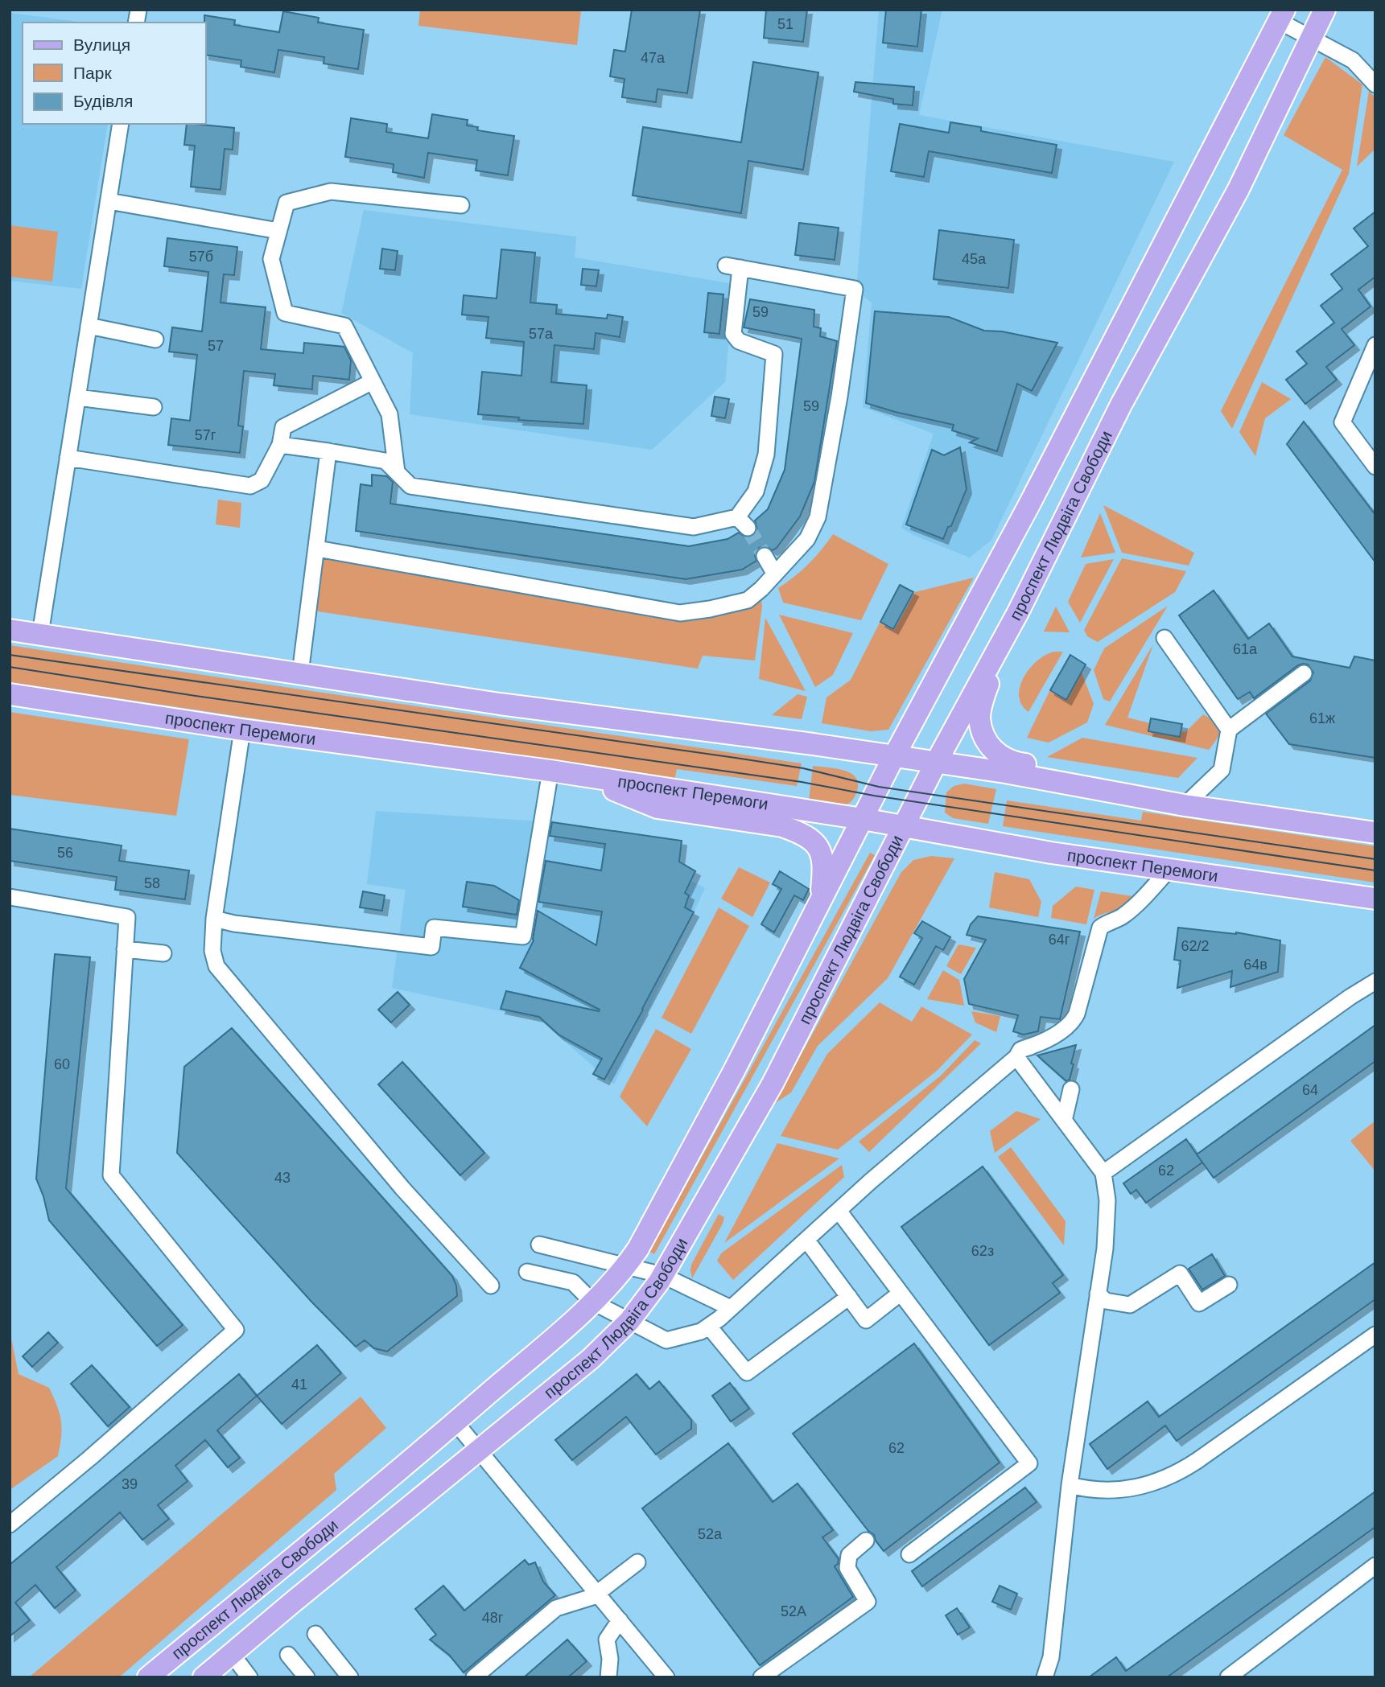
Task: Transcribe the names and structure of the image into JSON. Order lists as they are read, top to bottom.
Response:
{
  "streets": {
    "main road": ["проспект Людвіга Свободи", "проспект Перемоги"]
  },
  "crossings": [
    ["проспект Людвіга Свободи", "проспект Перемоги"]
  ],
  "house_numbers": [
    "51",
    "47а",
    "57б",
    "45а",
    "59",
    "57а",
    "57",
    "59",
    "57г",
    "61а",
    "61ж",
    "56",
    "58",
    "64г",
    "62/2",
    "64в",
    "60",
    "64",
    "62",
    "43",
    "62з",
    "41",
    "62",
    "39",
    "52а",
    "52А",
    "48г"
  ],
  "legend": ["Вулиця", "Парк", "Будівля"]
}
